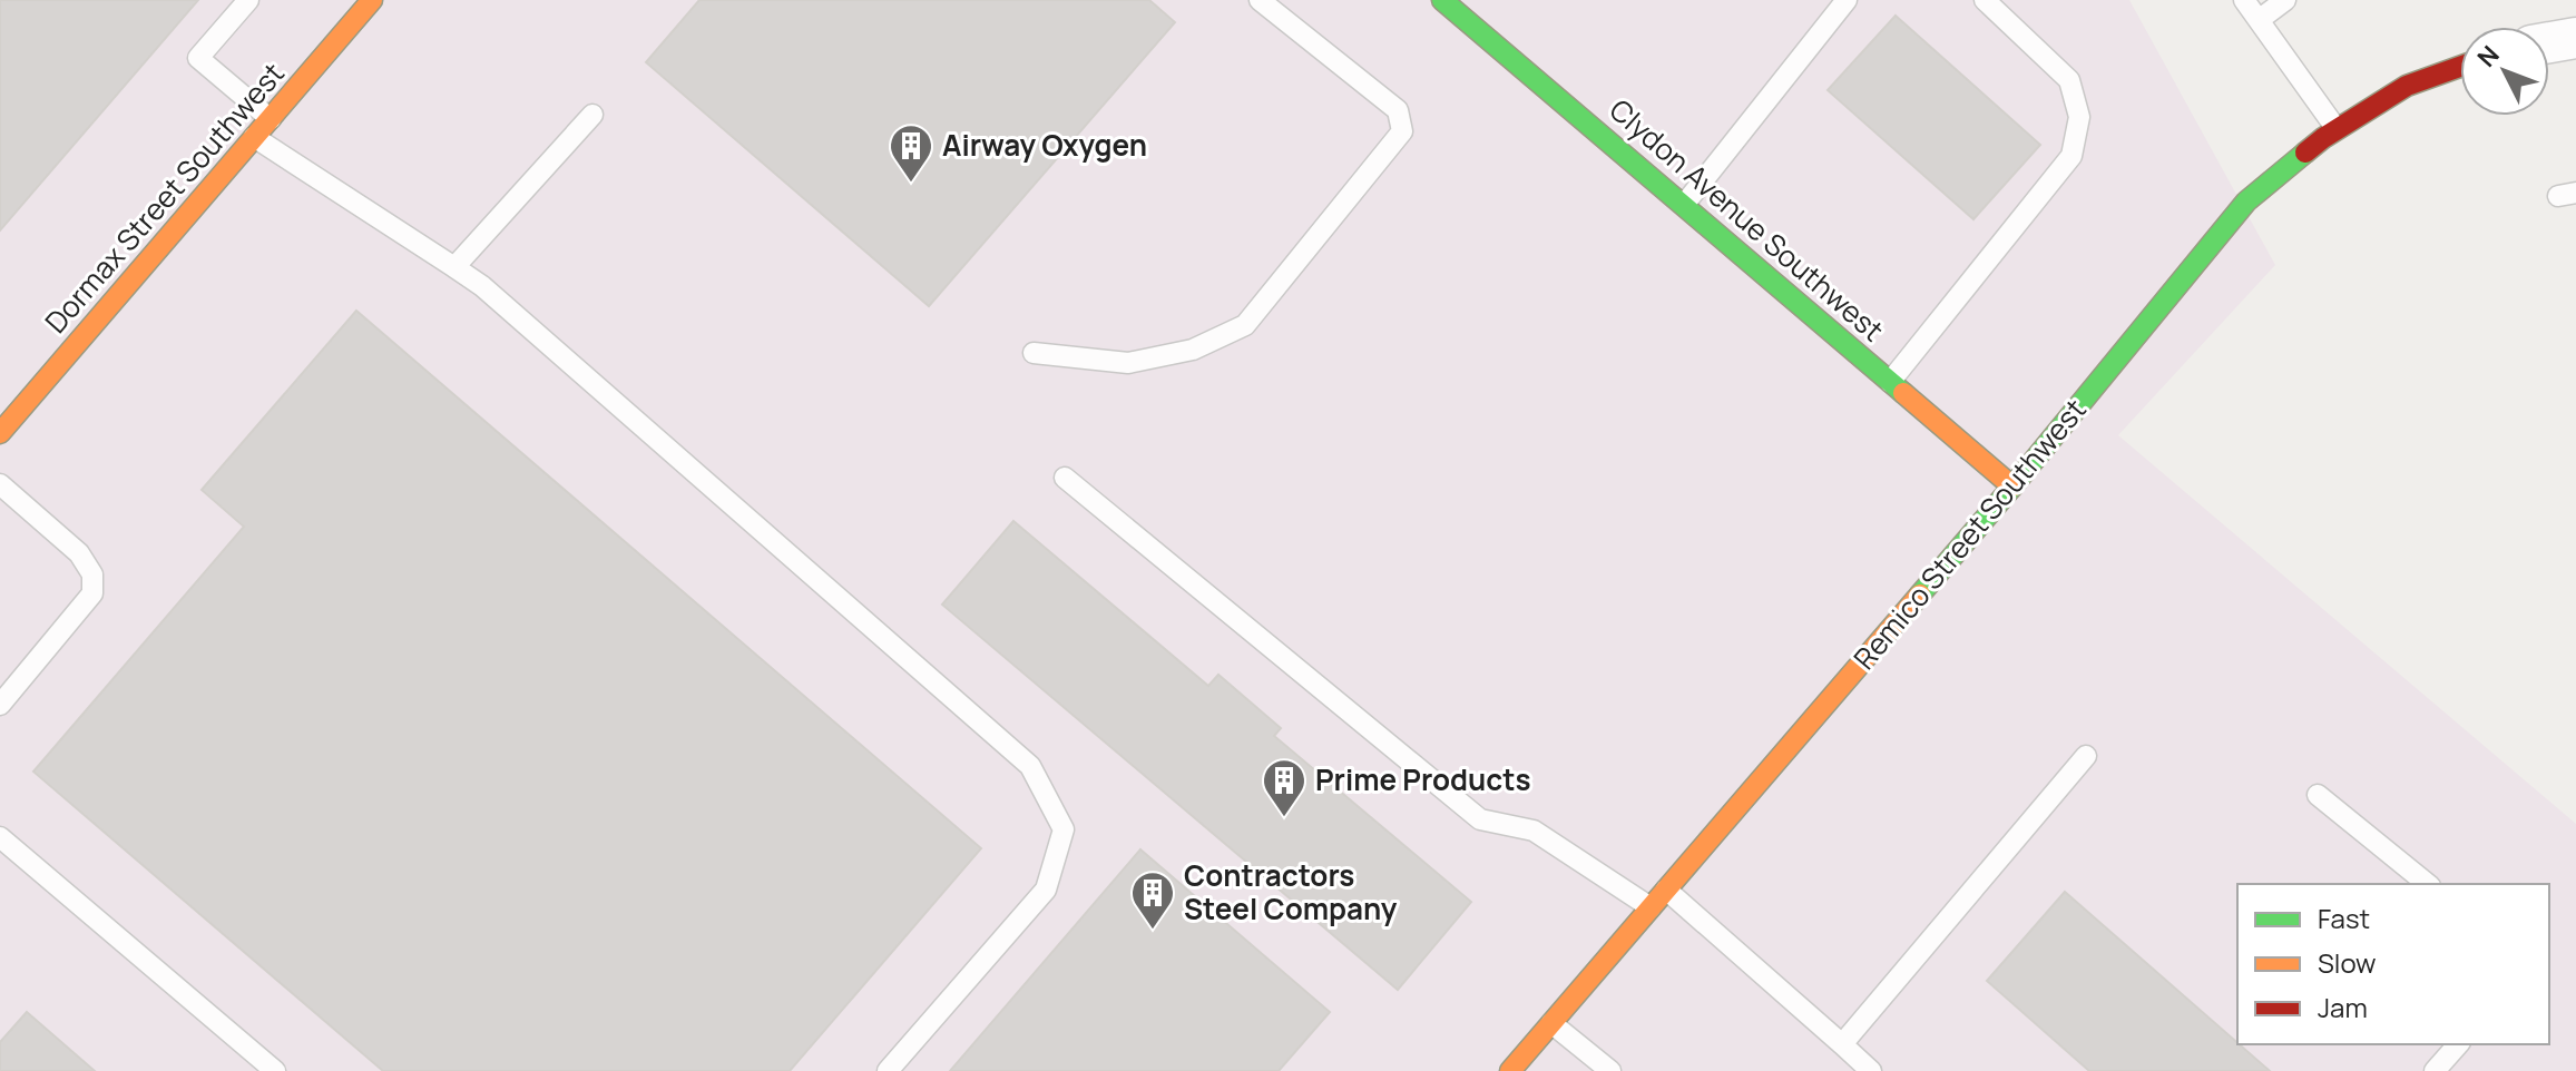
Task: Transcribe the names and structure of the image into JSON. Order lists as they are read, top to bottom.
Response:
{
  "streets": {
    "street": ["Dormax Street Southwest", "Clydon Avenue Southwest", "Remico Street Southwest"]
  },
  "crossings": [
    ["Clydon Avenue Southwest", "Remico Street Southwest"]
  ],
  "places": {
    "building": ["Airway Oxygen", "Prime Products", "Contractors Steel Company"]
  },
  "legend": ["Fast", "Slow", "Jam"],
  "north": "top left"
}
